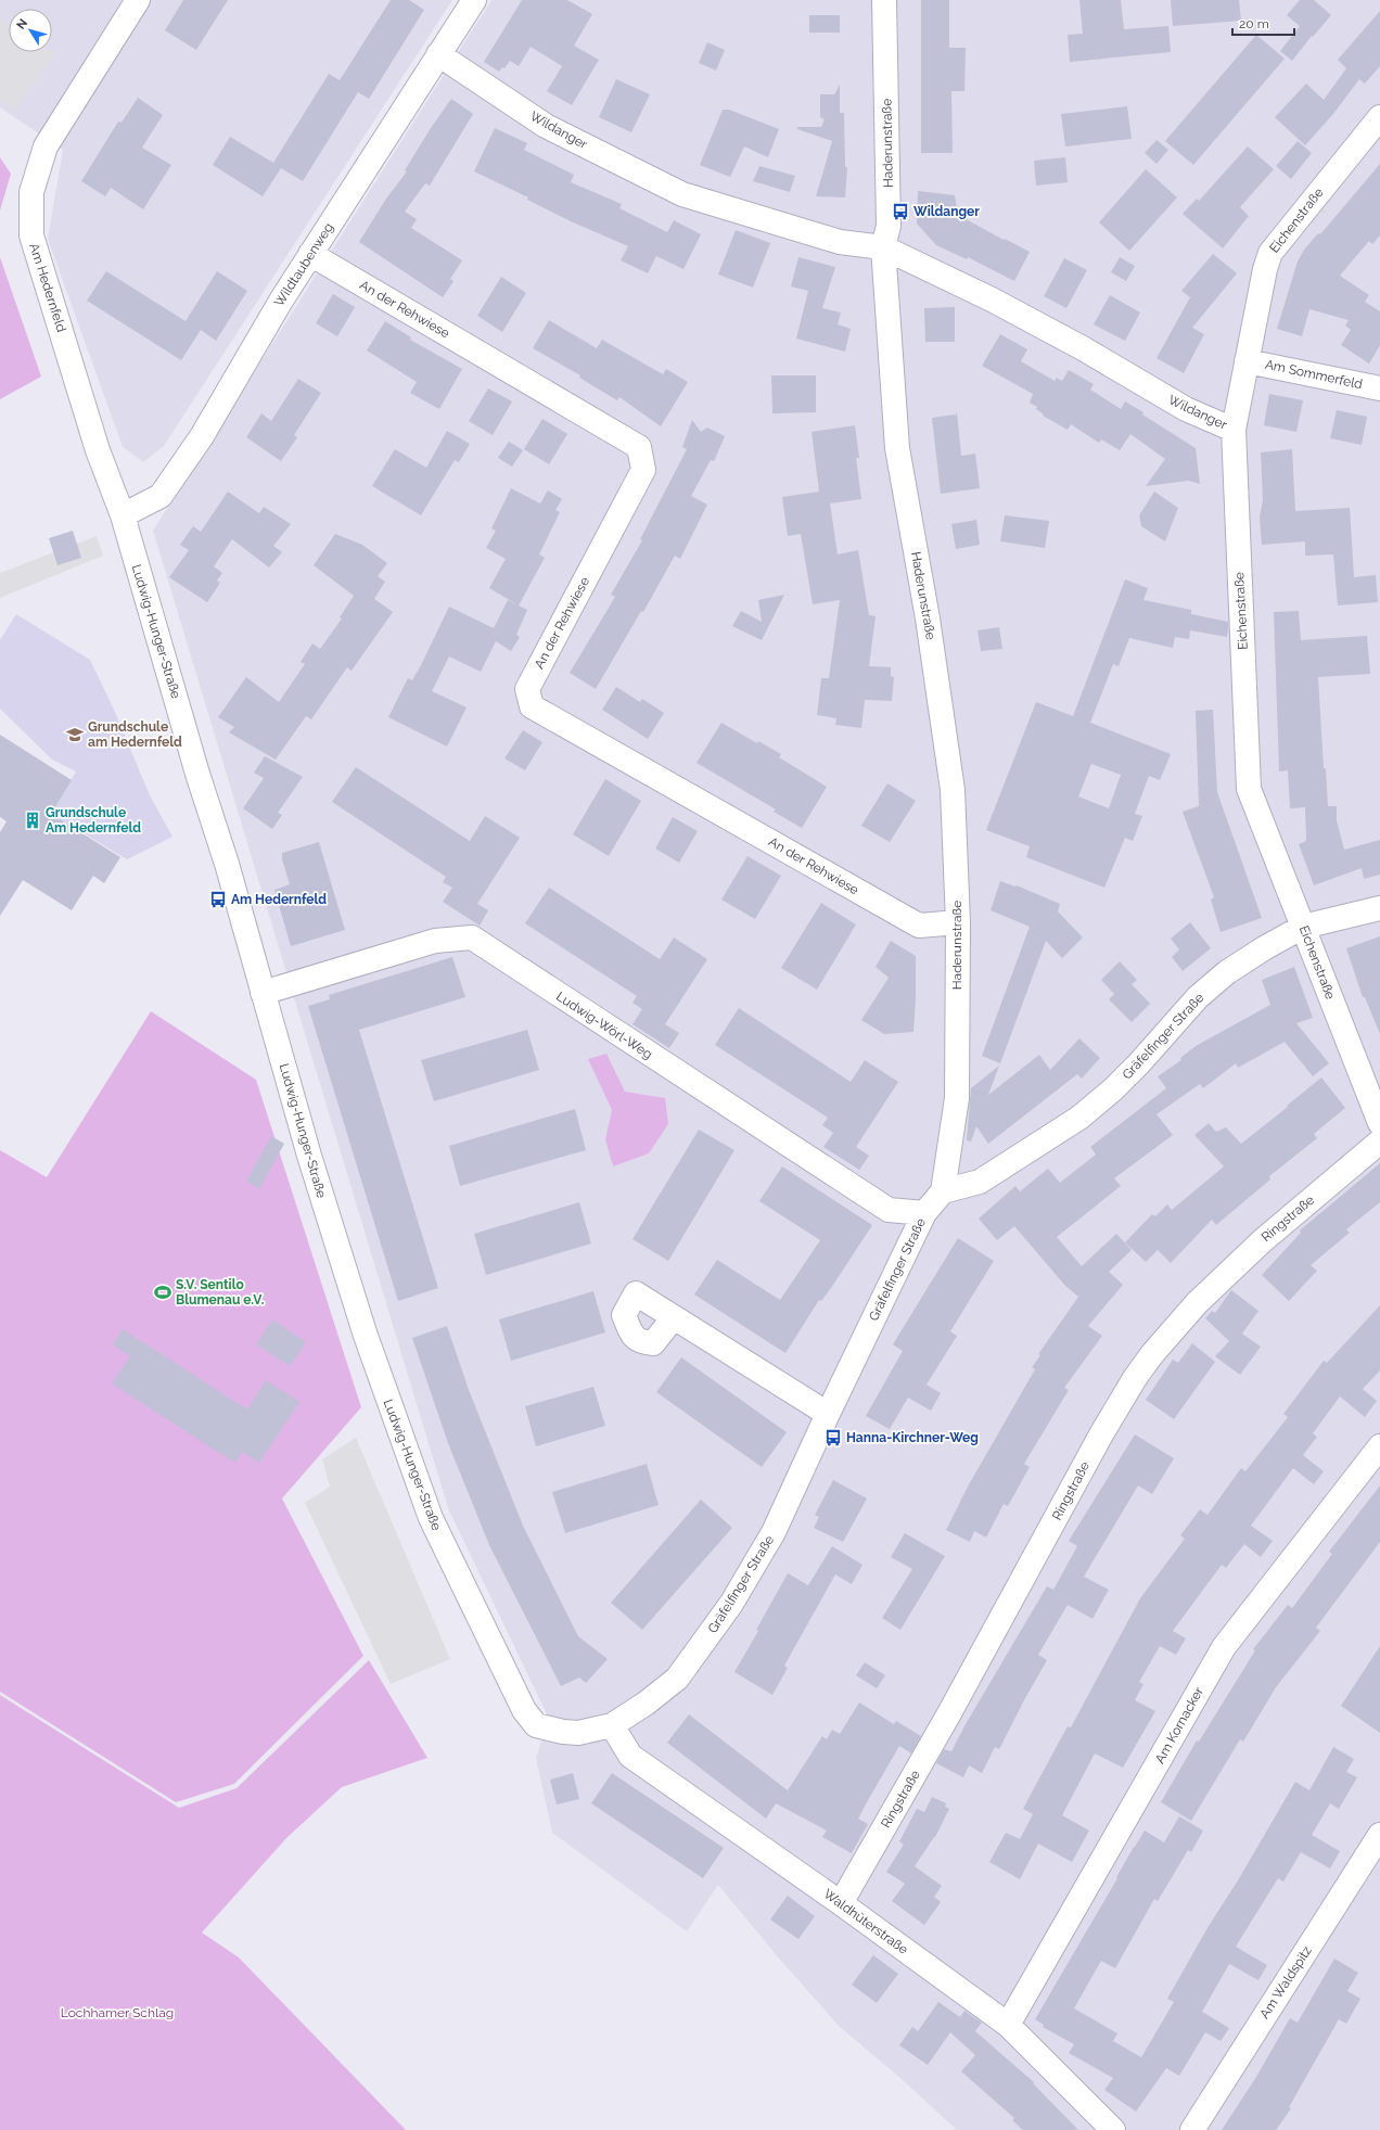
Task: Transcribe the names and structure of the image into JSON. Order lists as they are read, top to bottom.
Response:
{
  "streets": {
    "street": [
      "Wildanger",
      "Haderunstraße",
      "Eichenstraße",
      "Wildtaubenweg",
      "Am Hedernfeld",
      "An der Rehwiese",
      "Am Sommerfeld",
      "Ludwig-Hunger-Straße",
      "Ludwig-Wörl-Weg",
      "Gräfelfinger Straße",
      "Ringstraße",
      "Am Kornacker",
      "Waldhüterstraße",
      "Am Waldspitz"
    ]
  },
  "crossings": [
    ["Wildanger", "Haderunstraße"],
    ["Wildanger", "Eichenstraße"],
    ["Wildanger", "Wildtaubenweg"],
    ["Haderunstraße", "An der Rehwiese"],
    ["Haderunstraße", "Gräfelfinger Straße"],
    ["Eichenstraße", "Am Sommerfeld"],
    ["Eichenstraße", "Gräfelfinger Straße"],
    ["Wildtaubenweg", "Am Hedernfeld"],
    ["Wildtaubenweg", "An der Rehwiese"],
    ["Wildtaubenweg", "Ludwig-Hunger-Straße"],
    ["Am Hedernfeld", "Ludwig-Hunger-Straße"],
    ["Ludwig-Hunger-Straße", "Ludwig-Wörl-Weg"],
    ["Ludwig-Hunger-Straße", "Gräfelfinger Straße"],
    ["Ludwig-Wörl-Weg", "Gräfelfinger Straße"],
    ["Gräfelfinger Straße", "Waldhüterstraße"],
    ["Ringstraße", "Waldhüterstraße"],
    ["Am Kornacker", "Waldhüterstraße"]
  ],
  "parks": ["Lochhamer Schlag"],
  "places": {
    "bus stop": ["Wildanger", "Am Hedernfeld", "Hanna-Kirchner-Weg"],
    "school or university": ["Grundschule am Hedernfeld"],
    "building": ["Grundschule Am Hedernfeld"],
    "sports": ["S.V. Sentilo Blumenau e.V."]
  },
  "scale_bar": "20 m",
  "north": "top left"
}
